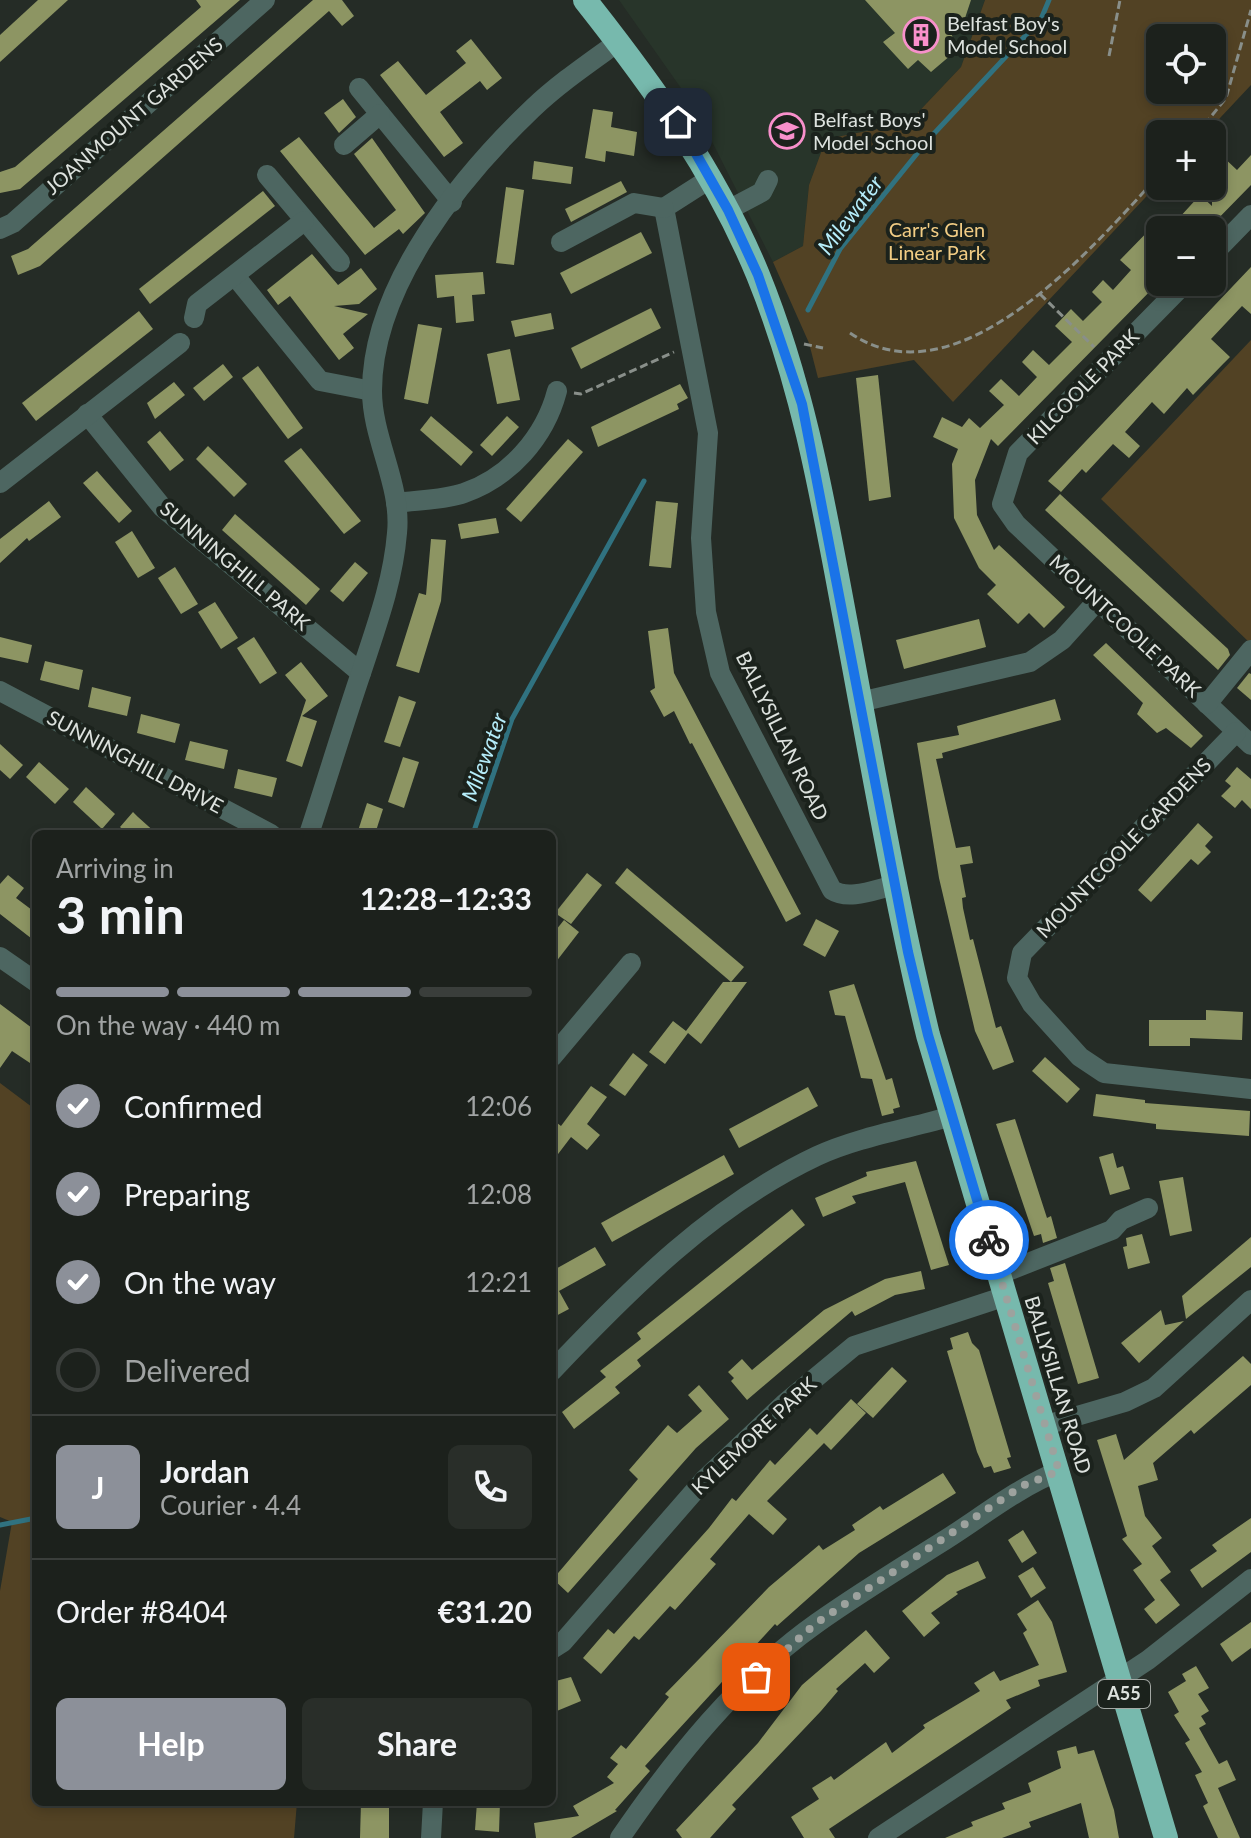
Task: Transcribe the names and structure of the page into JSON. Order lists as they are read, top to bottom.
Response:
{
  "streets": {
    "highway": ["BALLYSILLAN ROAD", "A55"],
    "street": [
      "JOANMOUNT GARDENS",
      "KILCOOLE PARK",
      "SUNNINGHILL PARK",
      "MOUNTCOOLE PARK",
      "SUNNINGHILL DRIVE",
      "MOUNTCOOLE GARDENS",
      "KYLEMORE PARK"
    ]
  },
  "crossings": [
    ["KILCOOLE PARK", "MOUNTCOOLE PARK"],
    ["MOUNTCOOLE PARK", "MOUNTCOOLE GARDENS"],
    ["BALLYSILLAN ROAD", "KYLEMORE PARK"],
    ["BALLYSILLAN ROAD", "A55"]
  ],
  "water": ["Milewater"],
  "parks": ["Carr's Glen Linear Park"],
  "places": {
    "building": ["Belfast Boy's Model School"],
    "school or university": ["Belfast Boys' Model School"]
  },
  "page": {
    "map_buttons": ["+", "−"],
    "heading": ["3 min", "Arriving in", "12:28–12:33"],
    "panel": [
      "Jordan",
      "Courier · 4.4",
      "Order #8404",
      "€31.20"
    ],
    "bar": "On the way · 440 m",
    "list": [
      ["Confirmed", "12:06"],
      ["Preparing", "12:08"],
      ["On the way", "12:21"],
      "Delivered"
    ],
    "round": "J",
    "buttons": ["Help", "Share"]
  }
}
